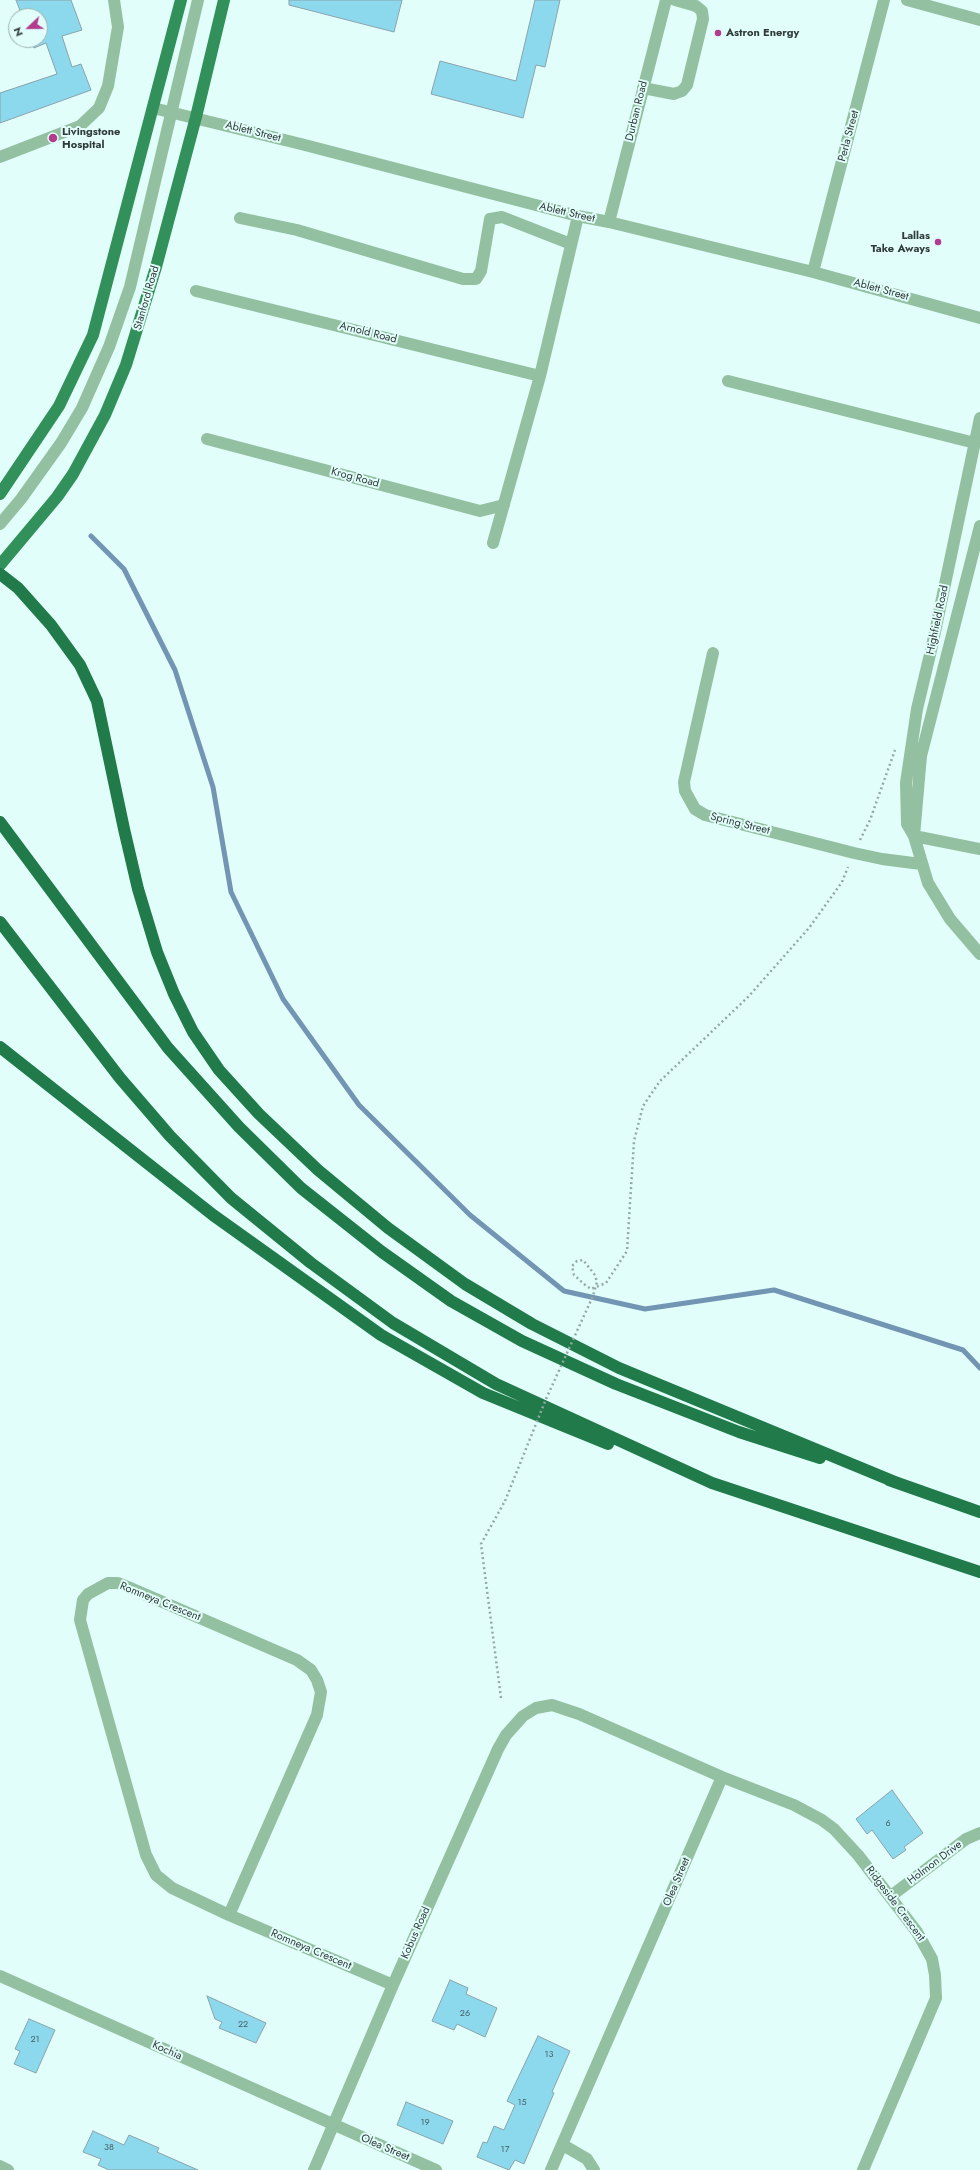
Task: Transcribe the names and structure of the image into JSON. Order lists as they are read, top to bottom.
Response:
{
  "streets": {
    "main road": ["Stanford Road"],
    "street": [
      "Durban Road",
      "Ablett Street",
      "Perla Street",
      "Arnold Road",
      "Krog Road",
      "Highfield Road",
      "Spring Street",
      "Romneya Crescent",
      "Holmon Drive",
      "Olea Street",
      "Ridgeside Crescent",
      "Kobus Road",
      "Kochia"
    ]
  },
  "crossings": [
    ["Durban Road", "Ablett Street"],
    ["Ablett Street", "Perla Street"],
    ["Ablett Street", "Stanford Road"],
    ["Romneya Crescent", "Kobus Road"],
    ["Holmon Drive", "Ridgeside Crescent"],
    ["Olea Street", "Ridgeside Crescent"],
    ["Olea Street", "Kobus Road"],
    ["Olea Street", "Kochia"],
    ["Ridgeside Crescent", "Kobus Road"],
    ["Kobus Road", "Kochia"]
  ],
  "places": ["Astron Energy", "Livingstone Hospital", "Lallas Take Aways"],
  "house_numbers": [
    "6",
    "26",
    "22",
    "21",
    "13",
    "15",
    "19",
    "38",
    "17"
  ],
  "north": "left"
}
